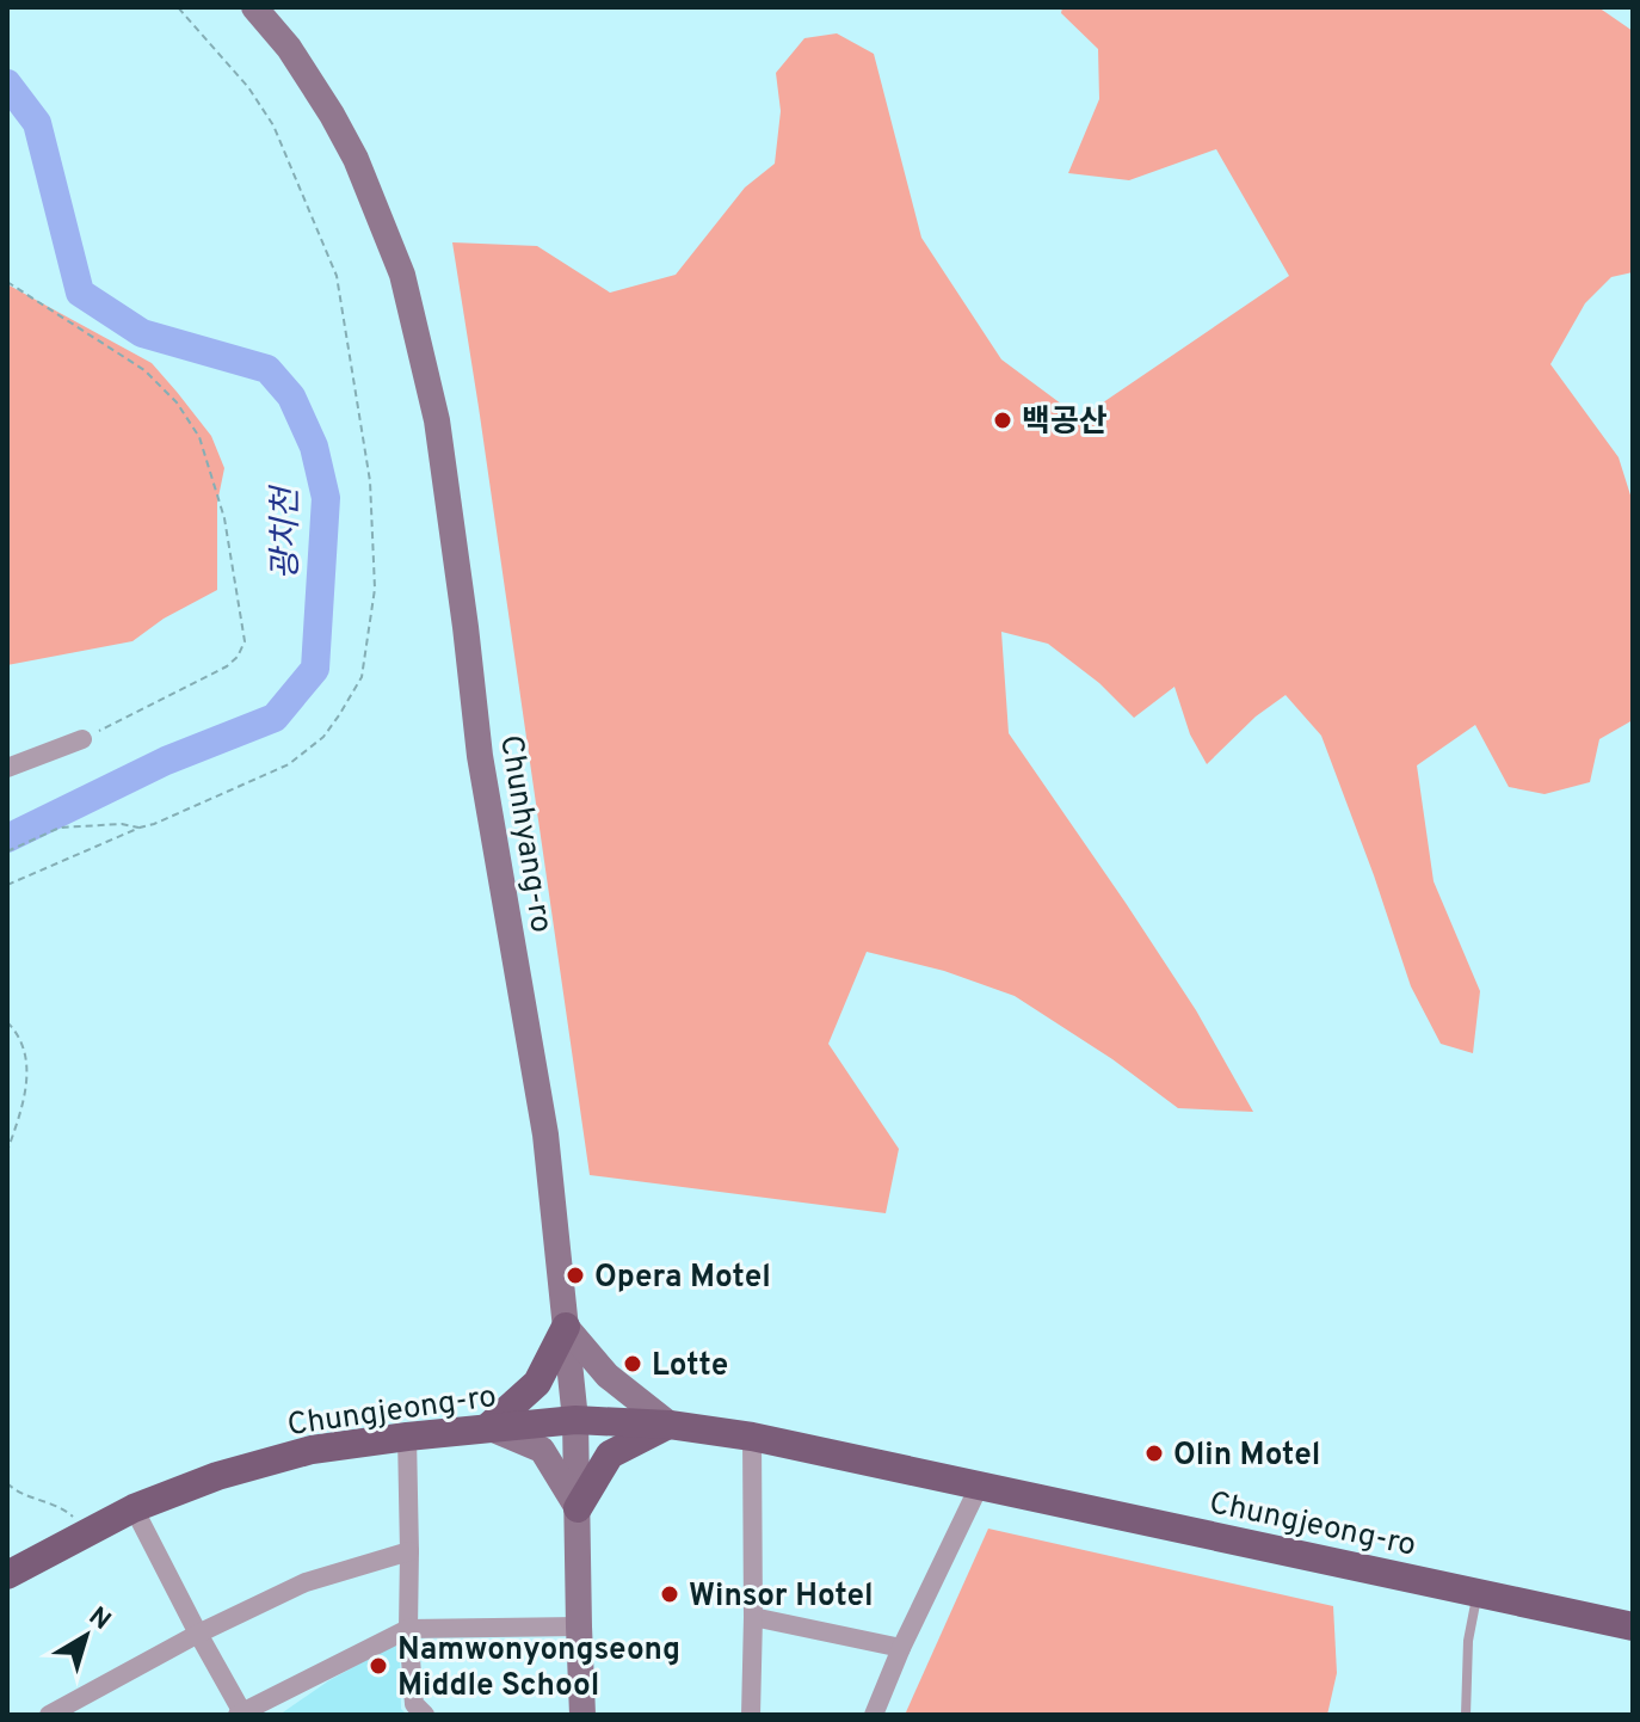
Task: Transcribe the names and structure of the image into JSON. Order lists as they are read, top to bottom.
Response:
{
  "streets": {
    "main road": ["Chungjeong-ro"],
    "street": ["Chunhyang-ro"]
  },
  "crossings": [
    ["Chunhyang-ro", "Chungjeong-ro"]
  ],
  "water": ["광치천"],
  "places": [
    "백공산",
    "Opera Motel",
    "Lotte",
    "Olin Motel",
    "Winsor Hotel",
    "Namwonyongseong Middle School"
  ],
  "north": "top right"
}
